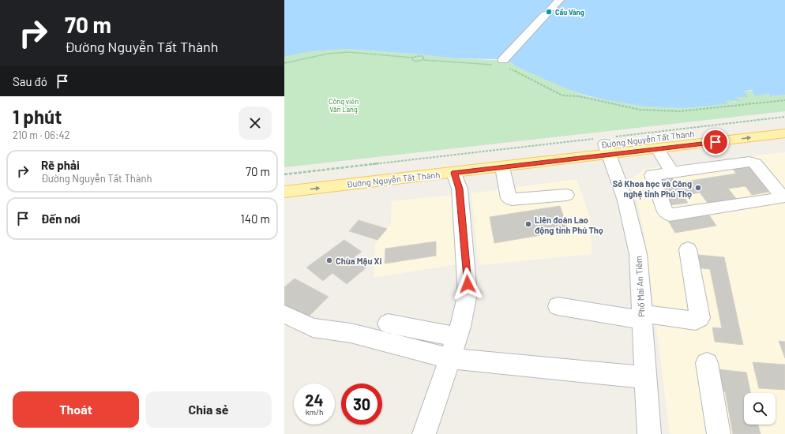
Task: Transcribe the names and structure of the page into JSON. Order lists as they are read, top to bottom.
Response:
{
  "streets": {
    "main road": ["Đường Nguyễn Tất Thành"],
    "street": ["Phố Mai An Tiêm"]
  },
  "crossings": [
    ["Đường Nguyễn Tất Thành", "Phố Mai An Tiêm"]
  ],
  "parks": ["Công viên Văn Lang"],
  "places": [
    "Cầu Vàng",
    "Sở Khoa học và Công nghệ tỉnh Phú Thọ",
    "Liên đoàn Lao động tỉnh Phú Thọ",
    "Chùa Mậu Xi"
  ],
  "page": {
    "turn": ["70 m", "Đường Nguyễn Tất Thành"],
    "then": "Sau đó",
    "heading": ["1 phút", "210 m · 06:42"],
    "list": [
      {
        "name": "Rẽ phải",
        "note": "Đường Nguyễn Tất Thành",
        "value": "70 m"
      },
      {
        "name": "Đến nơi",
        "value": "140 m"
      }
    ],
    "speed": "24 km/h",
    "limit": "30",
    "buttons": ["Thoát", "Chia sẻ"]
  }
}
